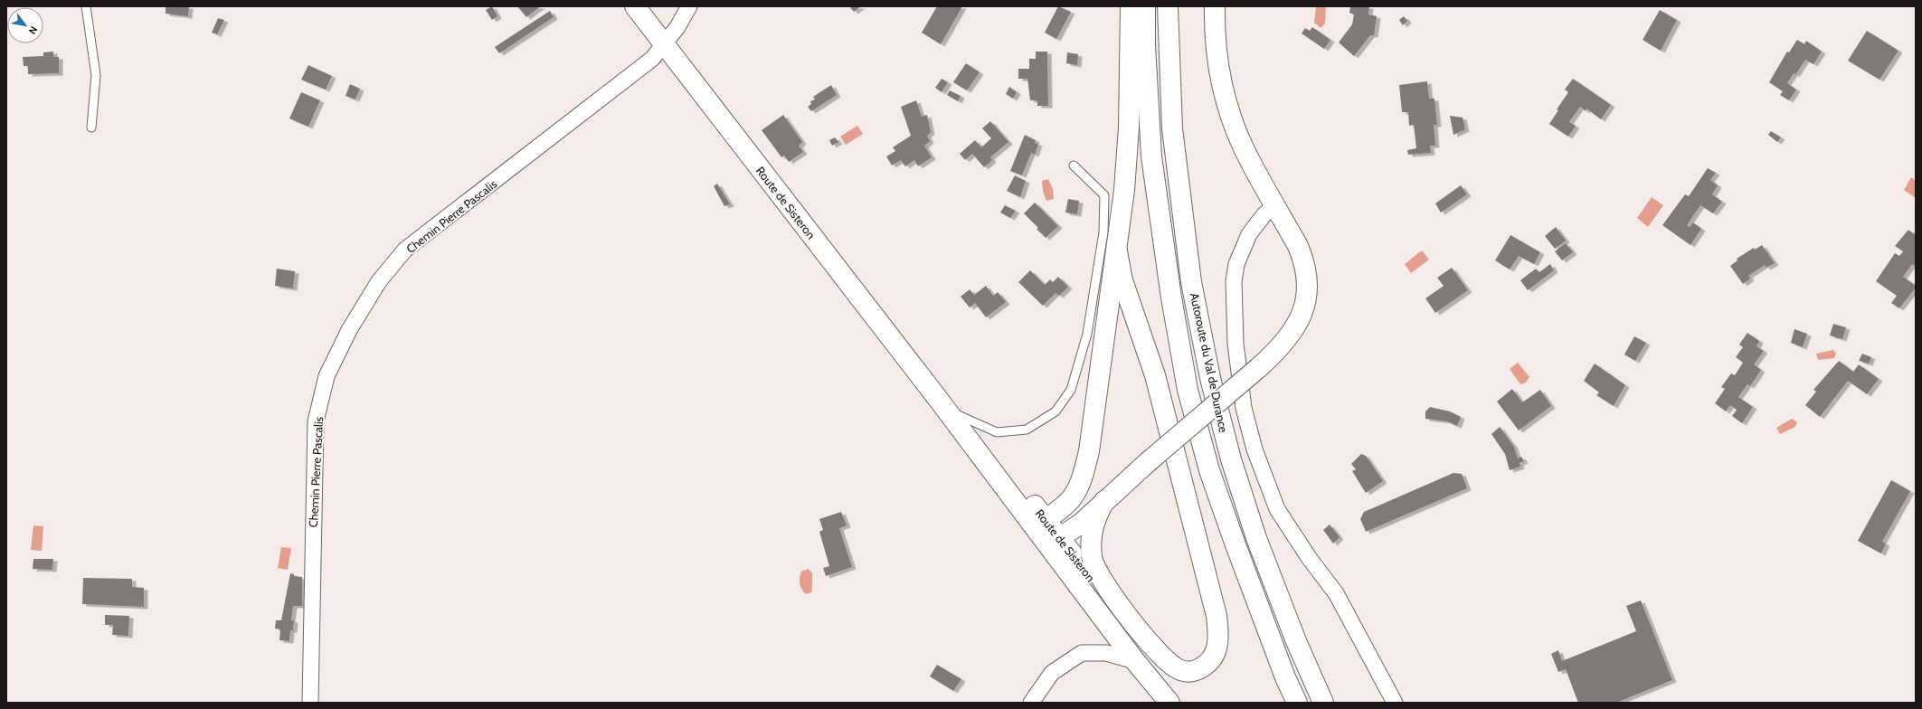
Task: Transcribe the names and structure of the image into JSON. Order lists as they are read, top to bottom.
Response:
{
  "streets": {
    "main road": ["Route de Sisteron", "Autoroute du Val de Durance"],
    "street": ["Chemin Pierre Pascalis"]
  },
  "crossings": [
    ["Route de Sisteron", "Chemin Pierre Pascalis"]
  ],
  "north": "bottom right"
}
